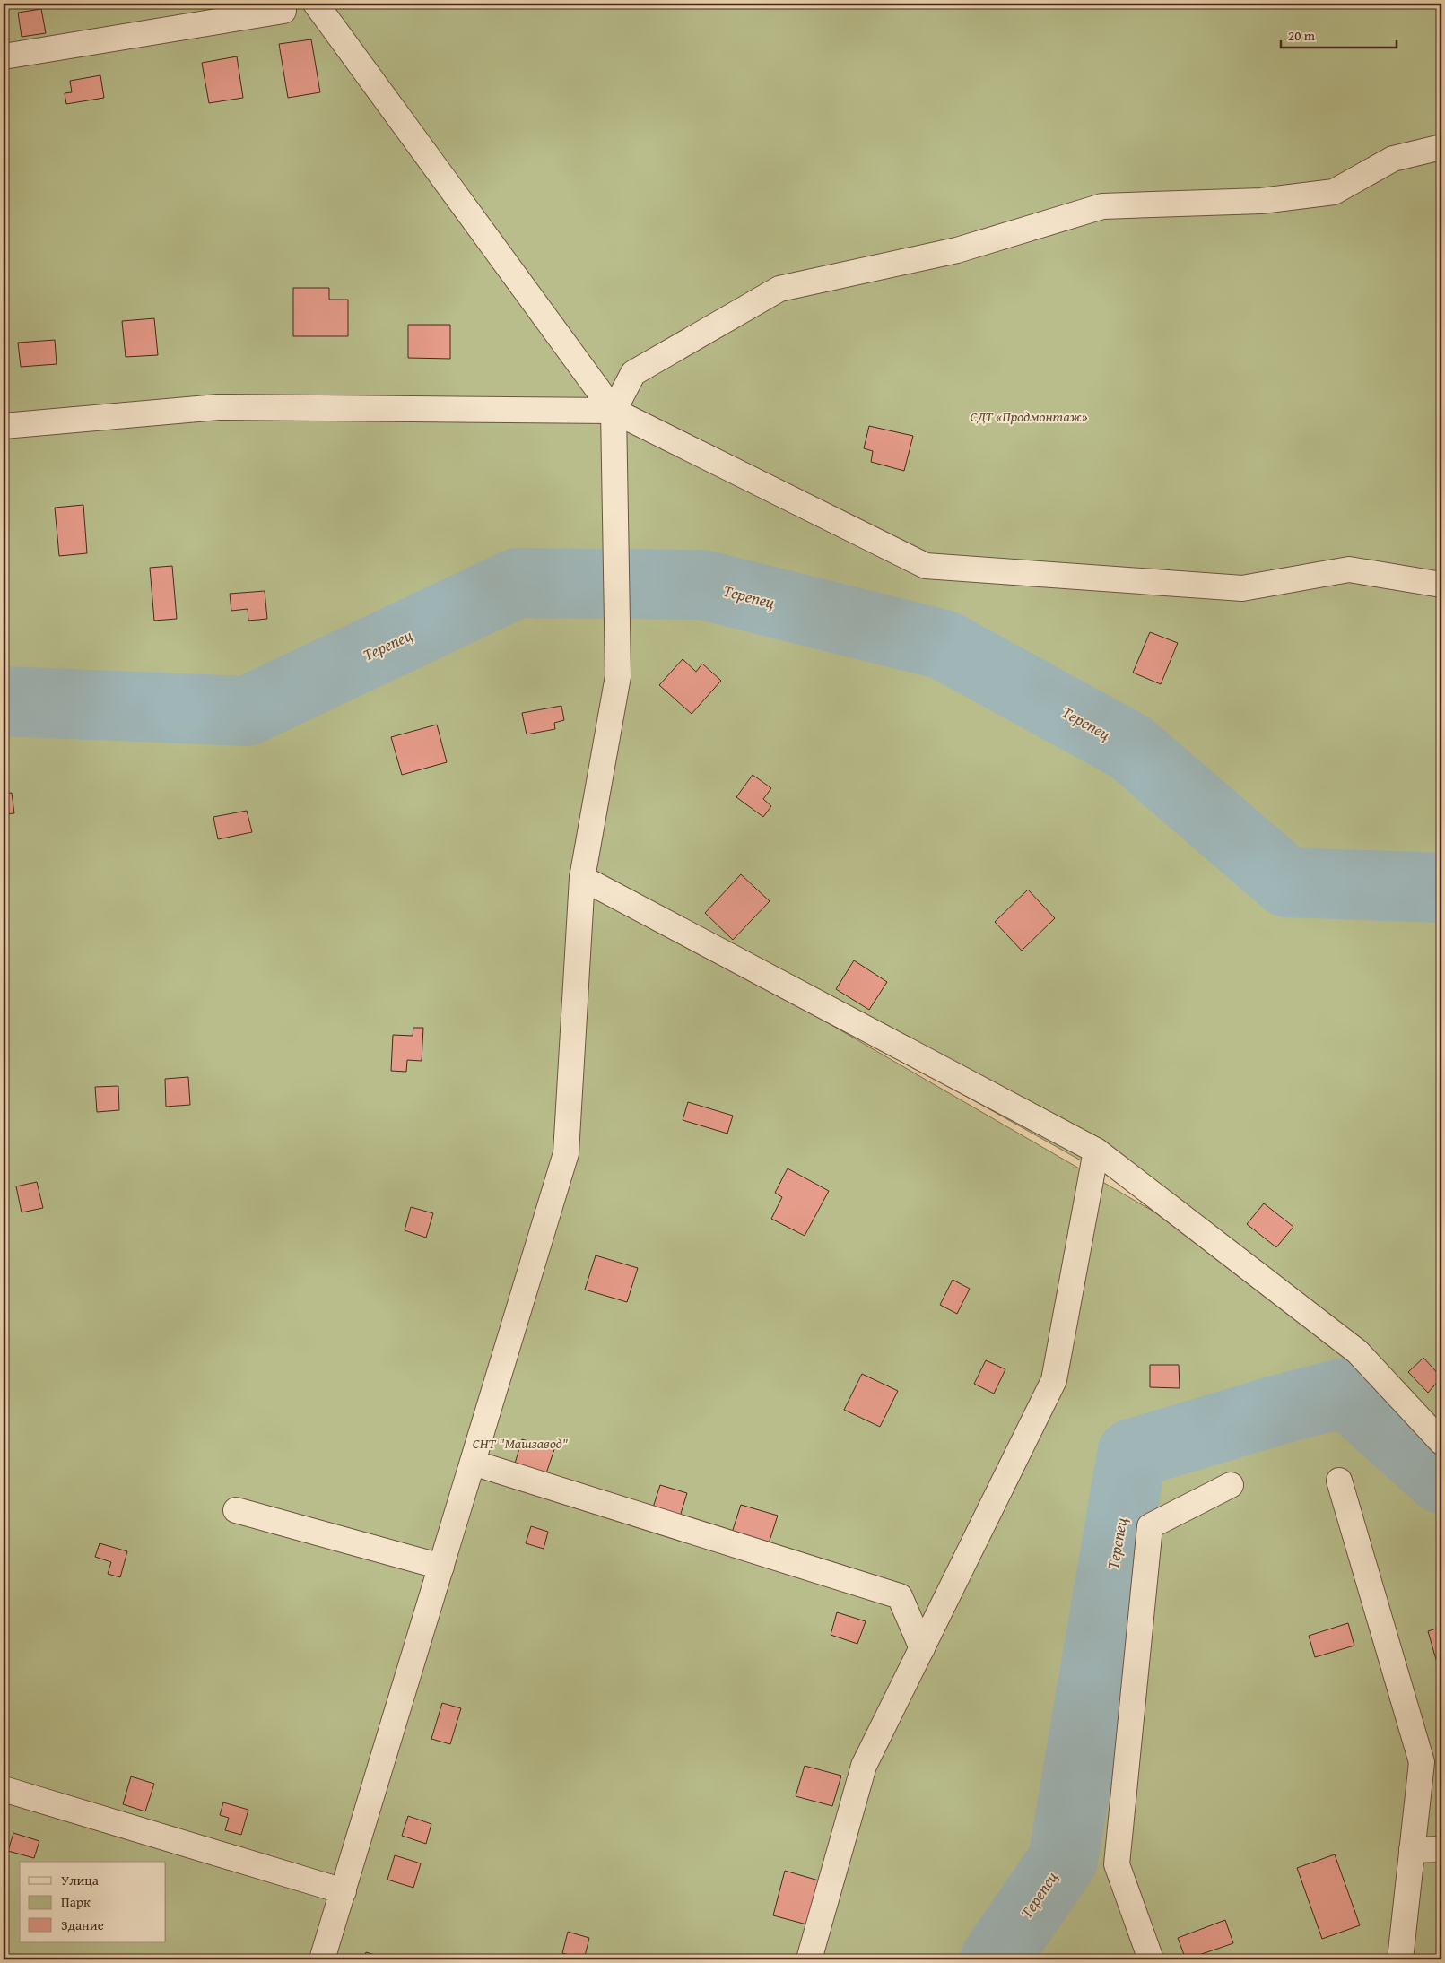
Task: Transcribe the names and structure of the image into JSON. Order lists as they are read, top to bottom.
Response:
{
  "water": ["Терепец"],
  "parks": ["СДТ «Продмонтаж»", "СНТ \"Машзавод\""],
  "legend": ["Улица", "Парк", "Здание"],
  "scale_bar": "20 m"
}
